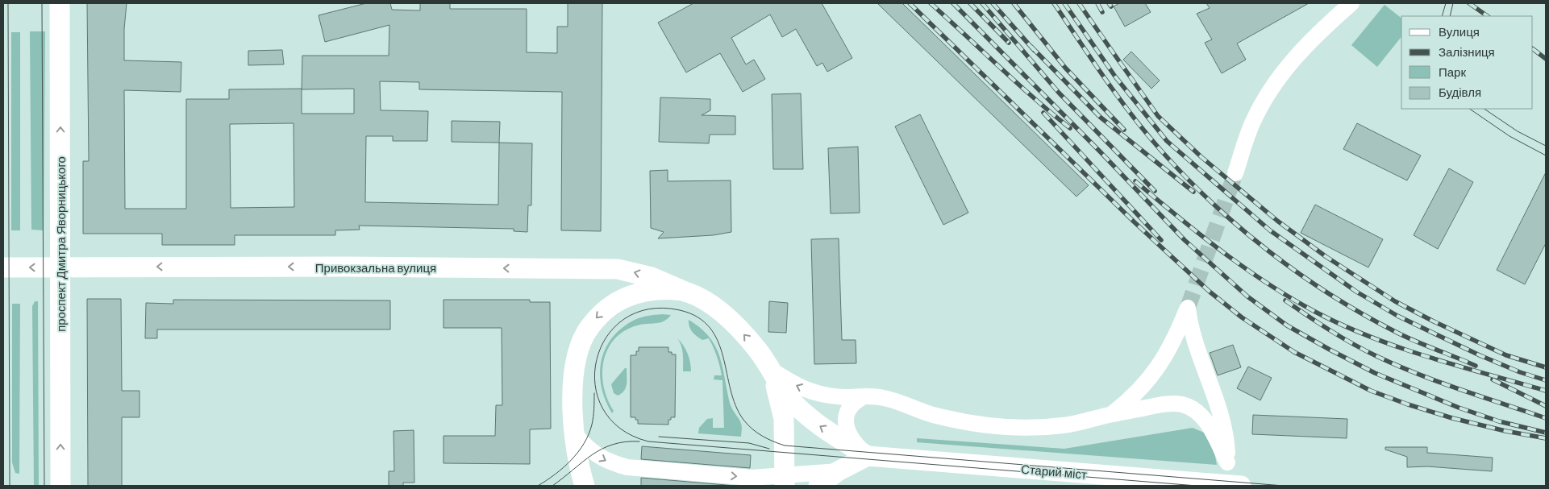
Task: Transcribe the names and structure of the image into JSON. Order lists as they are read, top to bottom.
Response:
{
  "streets": {
    "main road": ["проспект Дмитра Яворницького", "Привокзальна вулиця", "Старий міст"]
  },
  "crossings": [
    ["проспект Дмитра Яворницького", "Привокзальна вулиця"]
  ],
  "one_way": ["проспект Дмитра Яворницького", "Привокзальна вулиця"],
  "legend": [
    "Вулиця",
    "Залізниця",
    "Парк",
    "Будівля"
  ]
}
